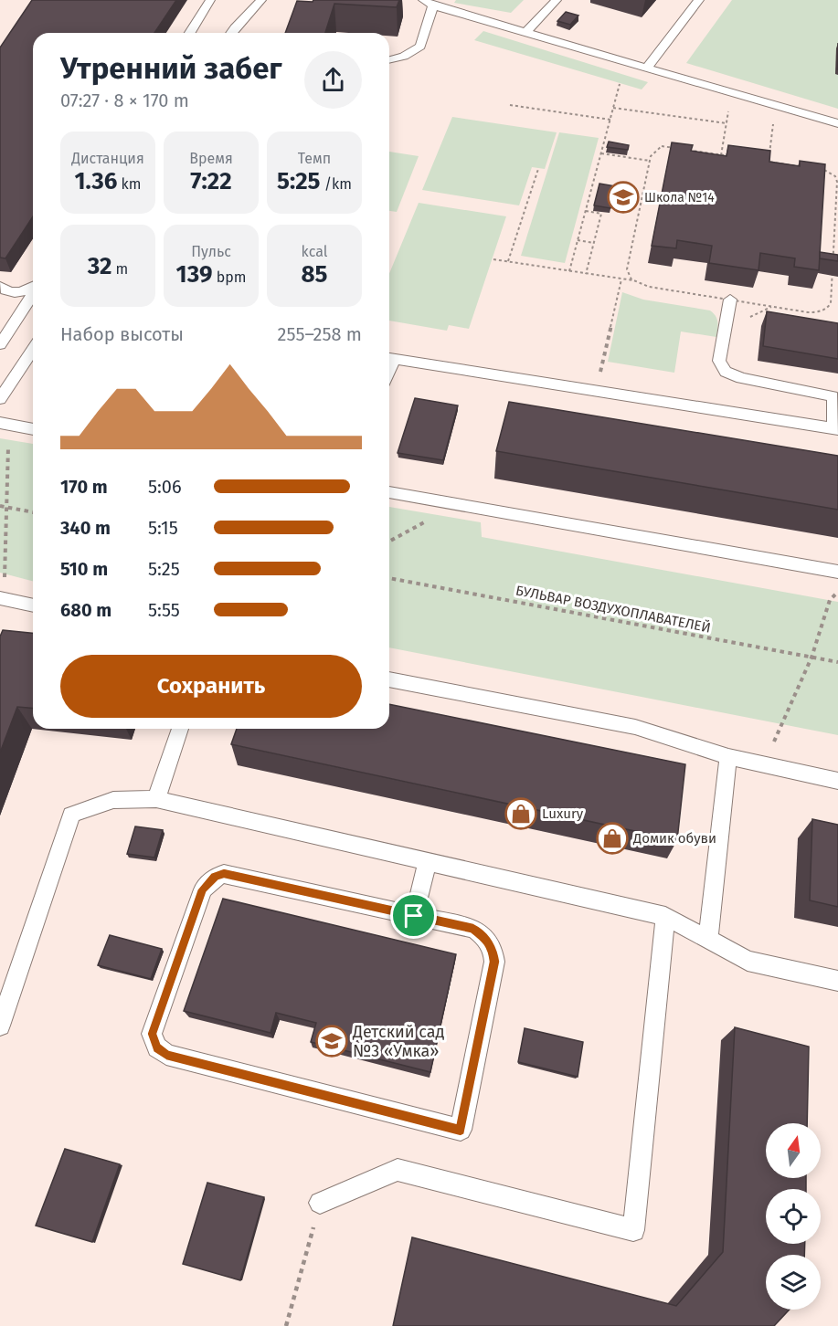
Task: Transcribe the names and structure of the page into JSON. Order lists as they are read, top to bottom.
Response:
{
  "streets": {
    "path": ["БУЛЬВАР ВОЗДУХОПЛАВАТЕЛЕЙ"]
  },
  "places": {
    "school or university": ["Школа №14", "Детский сад №3 «Умка»"],
    "shop": ["Luxury", "Домик обуви"]
  },
  "north": "top",
  "page": {
    "heading": ["Утренний забег", "07:27 · 8 × 170 m"],
    "stats": [
      ["Дистанция", "1.36 km"],
      ["Время", "7:22"],
      ["Темп", "5:25 /km"],
      ["32 m"],
      ["Пульс", "139 bpm"],
      ["kcal", "85"]
    ],
    "chart": ["Набор высоты", "255–258 m"],
    "list": [
      {
        "name": "170 m",
        "note": "5:06"
      },
      {
        "name": "340 m",
        "note": "5:15"
      },
      {
        "name": "510 m",
        "note": "5:25"
      },
      {
        "name": "680 m",
        "note": "5:55"
      }
    ],
    "buttons": "Сохранить"
  }
}
